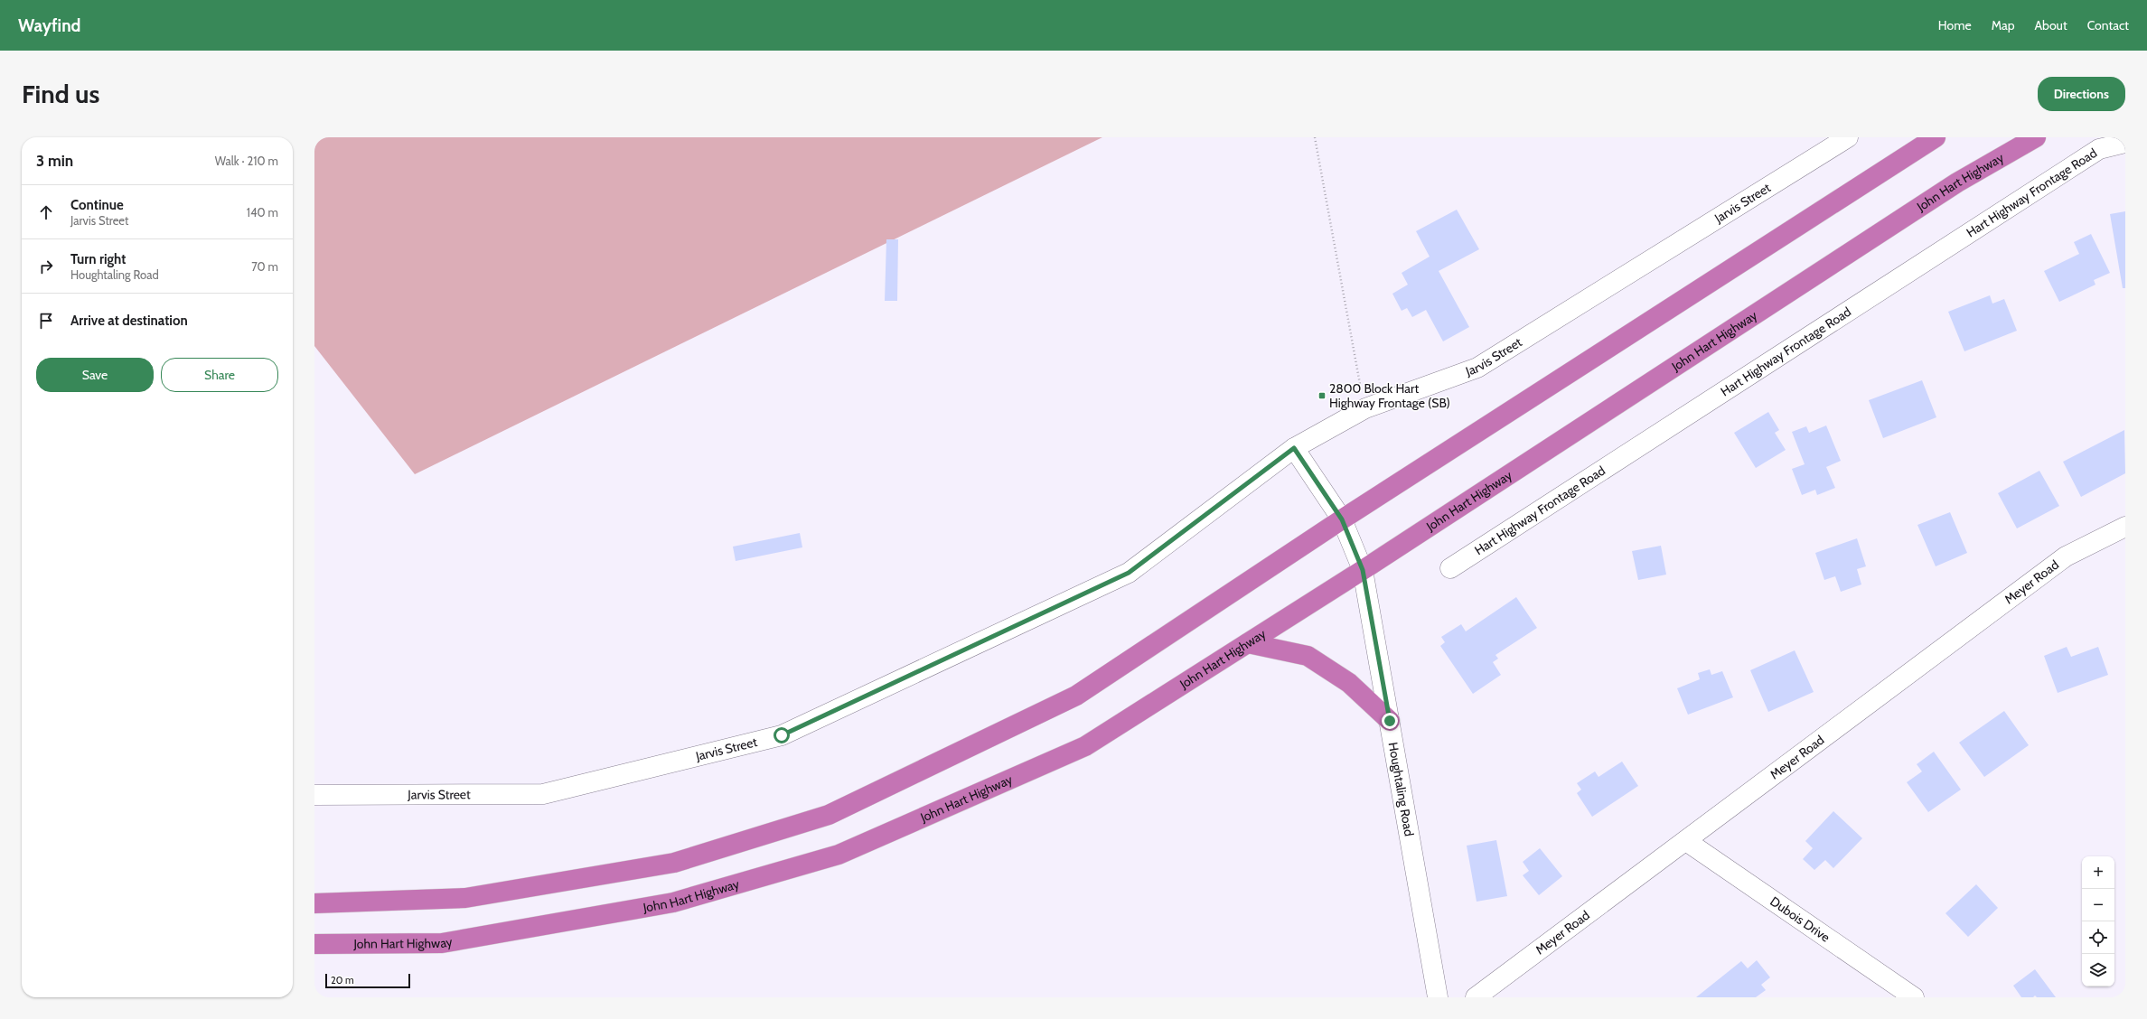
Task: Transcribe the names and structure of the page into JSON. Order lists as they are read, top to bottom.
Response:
{
  "streets": {
    "highway": ["John Hart Highway"],
    "street": [
      "Hart Highway Frontage Road",
      "Jarvis Street",
      "Meyer Road",
      "Houghtaling Road",
      "Dubois Drive"
    ]
  },
  "crossings": [
    ["John Hart Highway", "Houghtaling Road"],
    ["Jarvis Street", "Houghtaling Road"],
    ["Meyer Road", "Dubois Drive"]
  ],
  "places": {
    "transit": ["2800 Block Hart Highway Frontage (SB)"]
  },
  "scale_bar": "20 m",
  "page": {
    "header": "Wayfind",
    "nav": [
      "Home",
      "Map",
      "About",
      "Contact"
    ],
    "buttons": [
      "Directions",
      ["Save", "Share"]
    ],
    "title": "Find us",
    "heading": ["3 min", "Walk · 210 m"],
    "list": [
      ["Continue", "Jarvis Street", "140 m"],
      ["Turn right", "Houghtaling Road", "70 m"],
      "Arrive at destination"
    ],
    "map_buttons": ["+", "−"],
    "scale": "20 m"
  }
}
